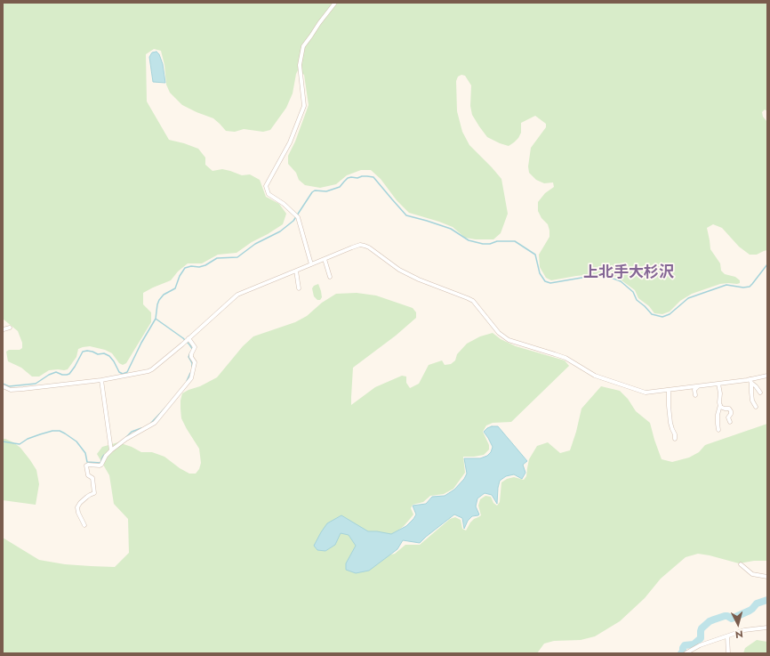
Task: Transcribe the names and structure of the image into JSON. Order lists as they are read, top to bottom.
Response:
{
  "districts": ["上北手大杉沢"],
  "north": "bottom"
}
